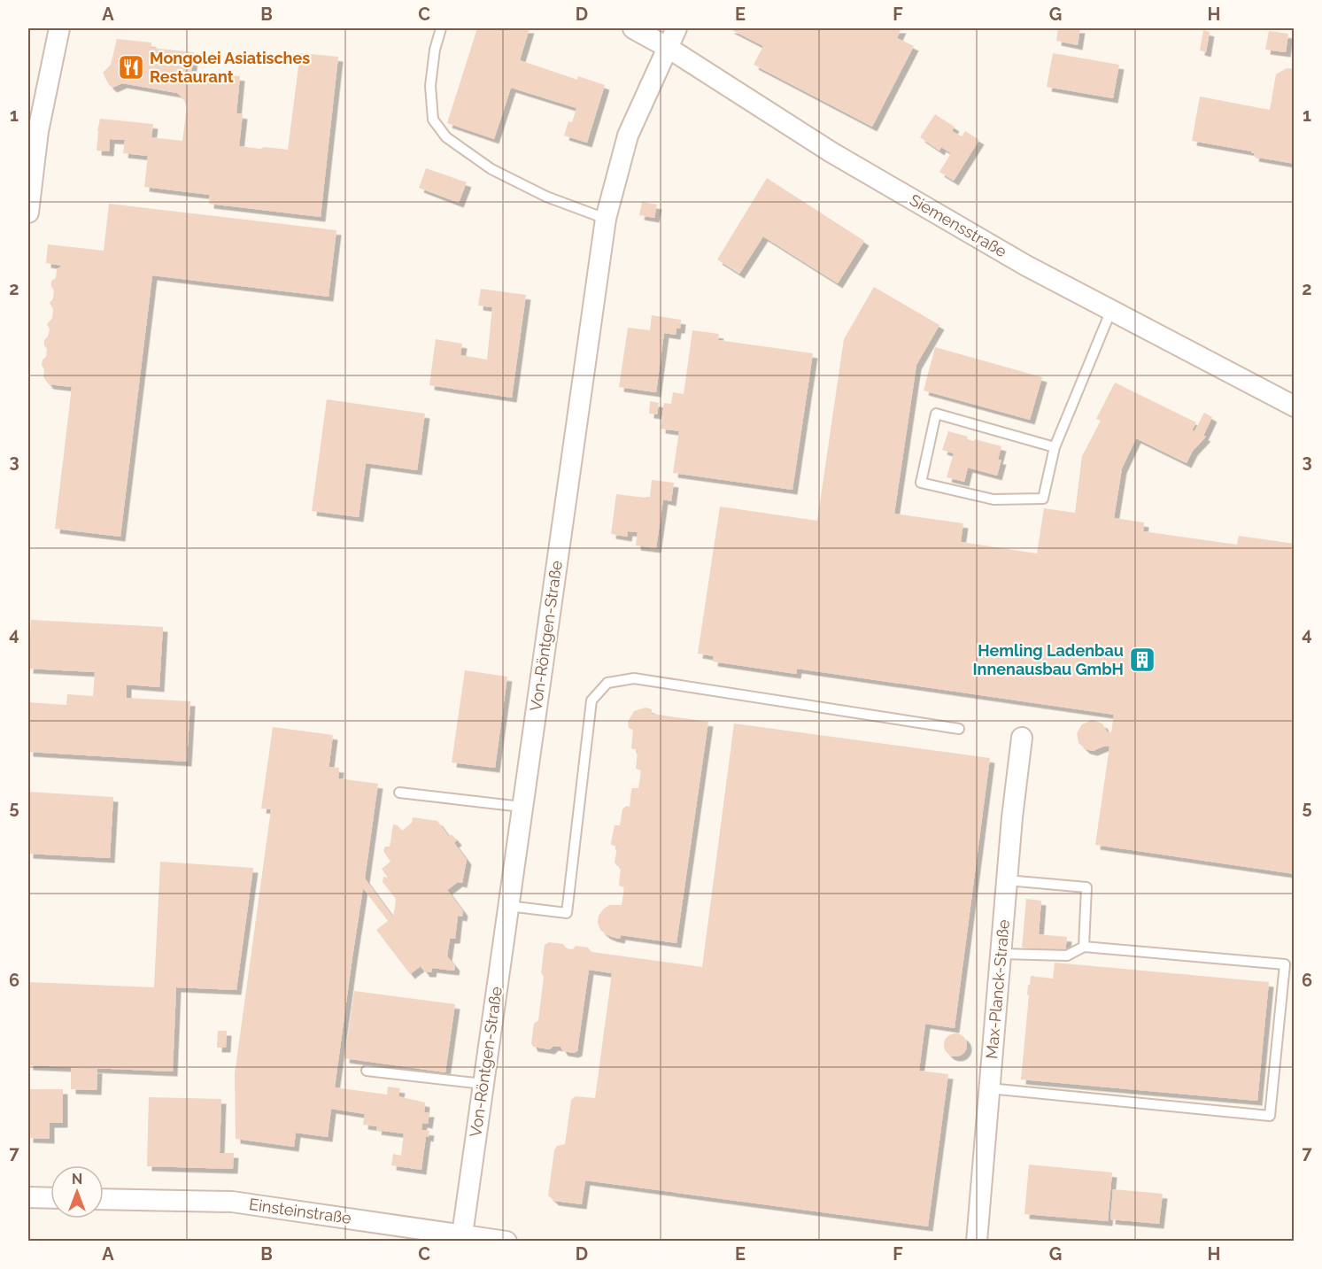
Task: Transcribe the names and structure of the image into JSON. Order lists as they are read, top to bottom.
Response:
{
  "streets": {
    "street": [
      "Siemensstraße",
      "Von-Röntgen-Straße",
      "Max-Planck-Straße",
      "Einsteinstraße"
    ]
  },
  "crossings": [
    ["Siemensstraße", "Von-Röntgen-Straße"],
    ["Von-Röntgen-Straße", "Einsteinstraße"]
  ],
  "places": {
    "restaurant": ["Mongolei Asiatisches Restaurant"],
    "building": ["Hemling Ladenbau Innenausbau GmbH"]
  },
  "north": "top",
  "grid": {
    "columns": [
      "A",
      "B",
      "C",
      "D",
      "E",
      "F",
      "G",
      "H"
    ],
    "rows": [
      "1",
      "2",
      "3",
      "4",
      "5",
      "6",
      "7"
    ]
  }
}
